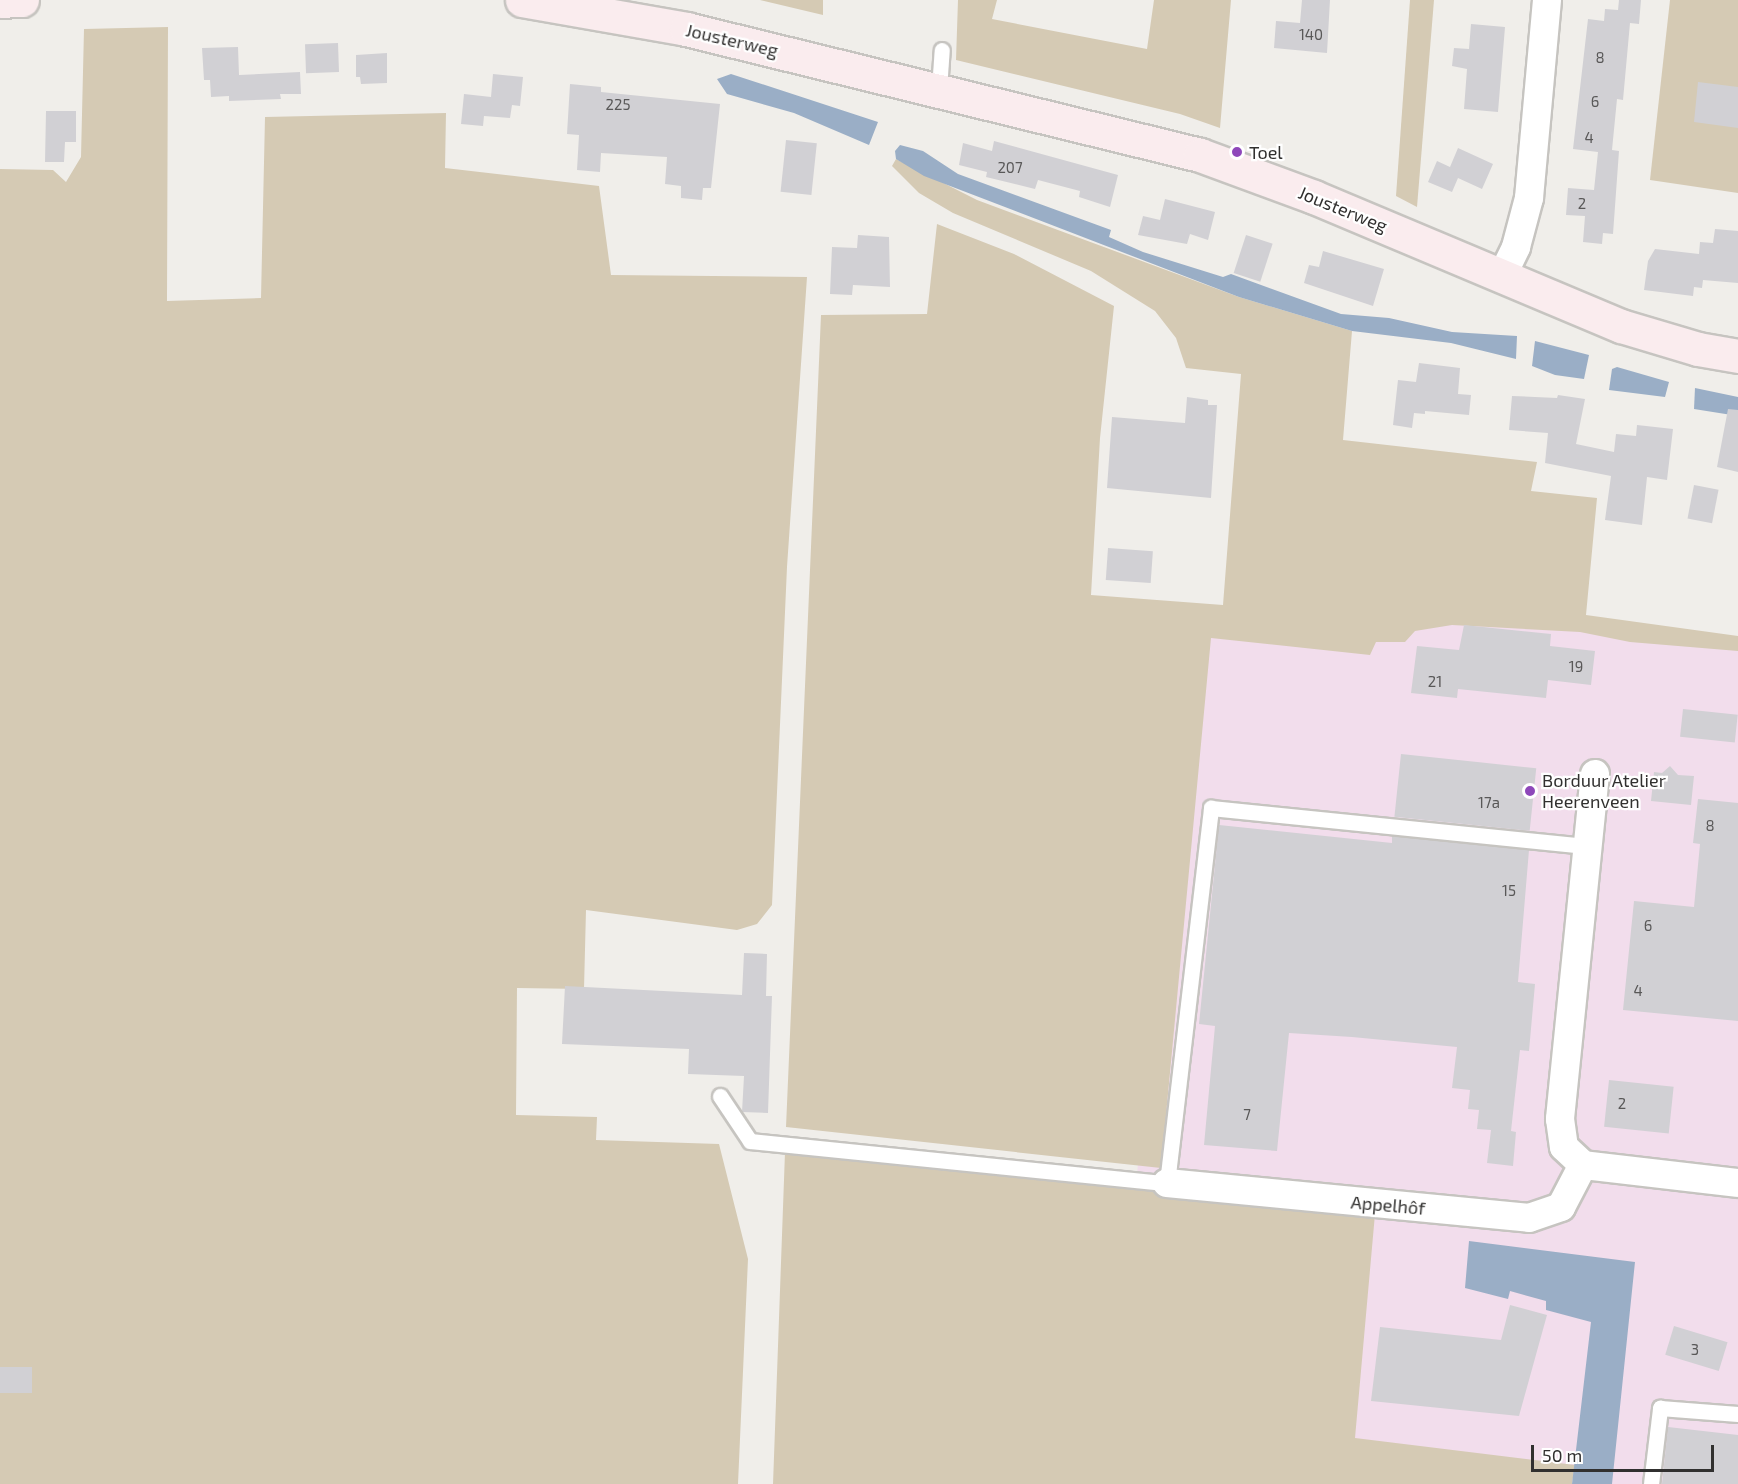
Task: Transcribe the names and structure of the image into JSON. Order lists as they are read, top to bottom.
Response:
{
  "streets": {
    "street": ["Jousterweg", "Appelhôf"]
  },
  "places": ["Toel", "Borduur Atelier Heerenveen"],
  "house_numbers": [
    "140",
    "8",
    "6",
    "225",
    "4",
    "207",
    "2",
    "19",
    "21",
    "17a",
    "8",
    "15",
    "6",
    "4",
    "2",
    "7",
    "3"
  ],
  "scale_bar": "50 m"
}
